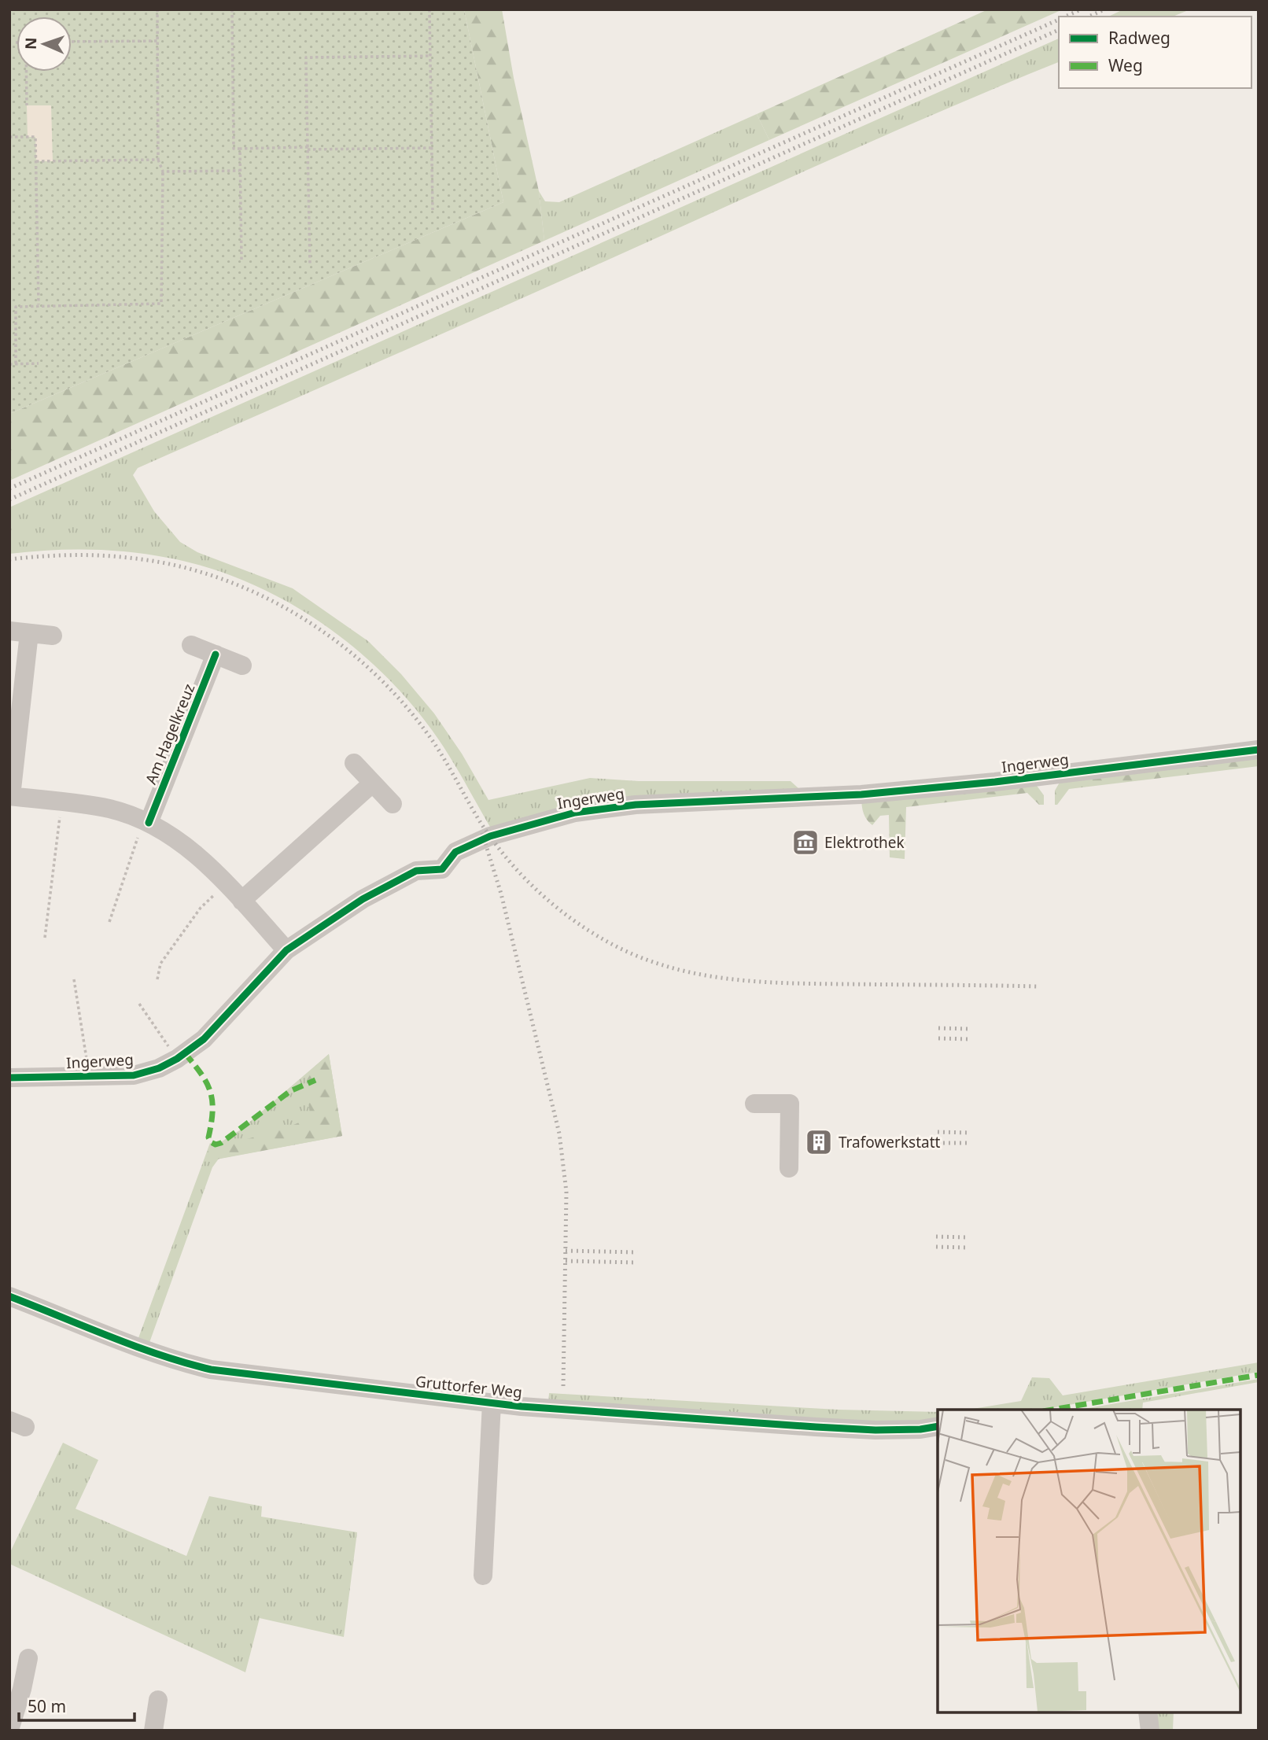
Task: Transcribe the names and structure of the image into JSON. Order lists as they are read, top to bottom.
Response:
{
  "streets": {
    "street": ["Am Hagelkreuz", "Ingerweg", "Gruttorfer Weg"]
  },
  "places": {
    "museum": ["Elektrothek"],
    "building": ["Trafowerkstatt"]
  },
  "legend": ["Radweg", "Weg"],
  "scale_bar": "50 m",
  "north": "left"
}
